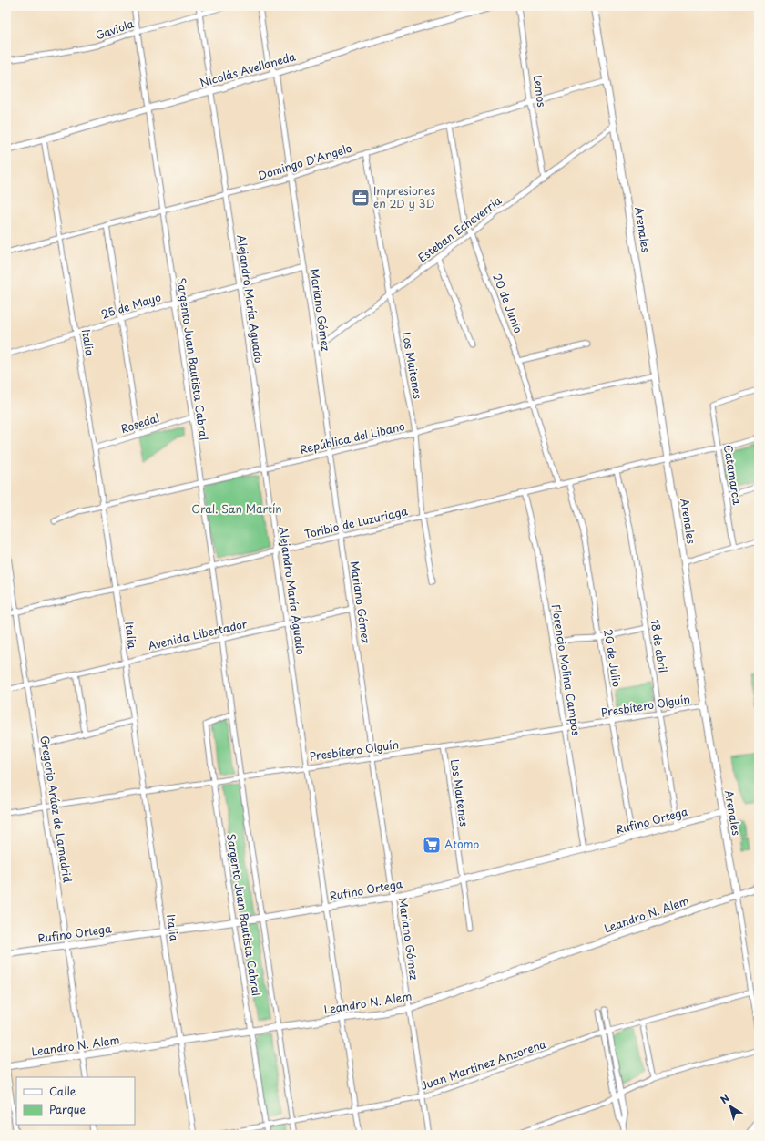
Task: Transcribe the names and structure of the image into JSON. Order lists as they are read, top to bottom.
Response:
{
  "streets": {
    "street": [
      "Gaviola",
      "Nicolás Avellaneda",
      "Lemos",
      "Domingo D'Angelo",
      "Esteban Echeverría",
      "Arenales",
      "Alejandro María Aguado",
      "20 de Junio",
      "25 de Mayo",
      "Mariano Gómez",
      "Italia",
      "Sargento Juan Bautista Cabral",
      "Los Maitenes",
      "Rosedal",
      "República del Libano",
      "Catamarca",
      "Toribio de Luzuriaga",
      "Avenida Libertador",
      "18 de abril",
      "20 de Julio",
      "Florencio Molina Campos",
      "Presbítero Olguín",
      "Gregorio Aráoz de Lamadrid",
      "Rufino Ortega",
      "Leandro N. Alem",
      "Juan Martínez Anzorena"
    ]
  },
  "crossings": [
    ["Gaviola", "Alejandro María Aguado"],
    ["Gaviola", "Sargento Juan Bautista Cabral"],
    ["Nicolás Avellaneda", "Alejandro María Aguado"],
    ["Nicolás Avellaneda", "Mariano Gómez"],
    ["Nicolás Avellaneda", "Italia"],
    ["Nicolás Avellaneda", "Sargento Juan Bautista Cabral"],
    ["Lemos", "Domingo D'Angelo"],
    ["Lemos", "Esteban Echeverría"],
    ["Domingo D'Angelo", "Arenales"],
    ["Domingo D'Angelo", "Alejandro María Aguado"],
    ["Domingo D'Angelo", "20 de Junio"],
    ["Domingo D'Angelo", "Mariano Gómez"],
    ["Domingo D'Angelo", "Italia"],
    ["Domingo D'Angelo", "Sargento Juan Bautista Cabral"],
    ["Domingo D'Angelo", "Los Maitenes"],
    ["Esteban Echeverría", "Arenales"],
    ["Esteban Echeverría", "20 de Junio"],
    ["Esteban Echeverría", "Mariano Gómez"],
    ["Esteban Echeverría", "Los Maitenes"],
    ["Arenales", "República del Libano"],
    ["Arenales", "Toribio de Luzuriaga"],
    ["Arenales", "Presbítero Olguín"],
    ["Arenales", "Rufino Ortega"],
    ["Arenales", "Leandro N. Alem"],
    ["Arenales", "Juan Martínez Anzorena"],
    ["Alejandro María Aguado", "25 de Mayo"],
    ["Alejandro María Aguado", "República del Libano"],
    ["Alejandro María Aguado", "Toribio de Luzuriaga"],
    ["Alejandro María Aguado", "Avenida Libertador"],
    ["Alejandro María Aguado", "Presbítero Olguín"],
    ["Alejandro María Aguado", "Rufino Ortega"],
    ["Alejandro María Aguado", "Leandro N. Alem"],
    ["Alejandro María Aguado", "Juan Martínez Anzorena"],
    ["20 de Junio", "República del Libano"],
    ["20 de Junio", "Toribio de Luzuriaga"],
    ["25 de Mayo", "Mariano Gómez"],
    ["25 de Mayo", "Italia"],
    ["25 de Mayo", "Sargento Juan Bautista Cabral"],
    ["Mariano Gómez", "República del Libano"],
    ["Mariano Gómez", "Toribio de Luzuriaga"],
    ["Mariano Gómez", "Avenida Libertador"],
    ["Mariano Gómez", "Presbítero Olguín"],
    ["Mariano Gómez", "Rufino Ortega"],
    ["Mariano Gómez", "Leandro N. Alem"],
    ["Mariano Gómez", "Juan Martínez Anzorena"],
    ["Italia", "Rosedal"],
    ["Italia", "República del Libano"],
    ["Italia", "Toribio de Luzuriaga"],
    ["Italia", "Avenida Libertador"],
    ["Italia", "Presbítero Olguín"],
    ["Italia", "Rufino Ortega"],
    ["Italia", "Leandro N. Alem"],
    ["Sargento Juan Bautista Cabral", "Rosedal"],
    ["Sargento Juan Bautista Cabral", "República del Libano"],
    ["Sargento Juan Bautista Cabral", "Toribio de Luzuriaga"],
    ["Sargento Juan Bautista Cabral", "Avenida Libertador"],
    ["Sargento Juan Bautista Cabral", "Presbítero Olguín"],
    ["Sargento Juan Bautista Cabral", "Rufino Ortega"],
    ["Sargento Juan Bautista Cabral", "Leandro N. Alem"],
    ["Sargento Juan Bautista Cabral", "Juan Martínez Anzorena"],
    ["Los Maitenes", "República del Libano"],
    ["Los Maitenes", "Toribio de Luzuriaga"],
    ["Los Maitenes", "Presbítero Olguín"],
    ["Los Maitenes", "Rufino Ortega"],
    ["Catamarca", "Toribio de Luzuriaga"],
    ["Toribio de Luzuriaga", "18 de abril"],
    ["Toribio de Luzuriaga", "20 de Julio"],
    ["Toribio de Luzuriaga", "Florencio Molina Campos"],
    ["Toribio de Luzuriaga", "Gregorio Aráoz de Lamadrid"],
    ["Avenida Libertador", "Gregorio Aráoz de Lamadrid"],
    ["18 de abril", "Presbítero Olguín"],
    ["18 de abril", "Rufino Ortega"],
    ["20 de Julio", "Presbítero Olguín"],
    ["20 de Julio", "Rufino Ortega"],
    ["Florencio Molina Campos", "Presbítero Olguín"],
    ["Florencio Molina Campos", "Rufino Ortega"],
    ["Presbítero Olguín", "Gregorio Aráoz de Lamadrid"],
    ["Gregorio Aráoz de Lamadrid", "Rufino Ortega"],
    ["Gregorio Aráoz de Lamadrid", "Leandro N. Alem"]
  ],
  "parks": ["Gral. San Martín"],
  "places": {
    "office": ["Impresiones en 2D y 3D"],
    "supermarket": ["Atomo"]
  },
  "legend": ["Calle", "Parque"],
  "north": "top left"
}
